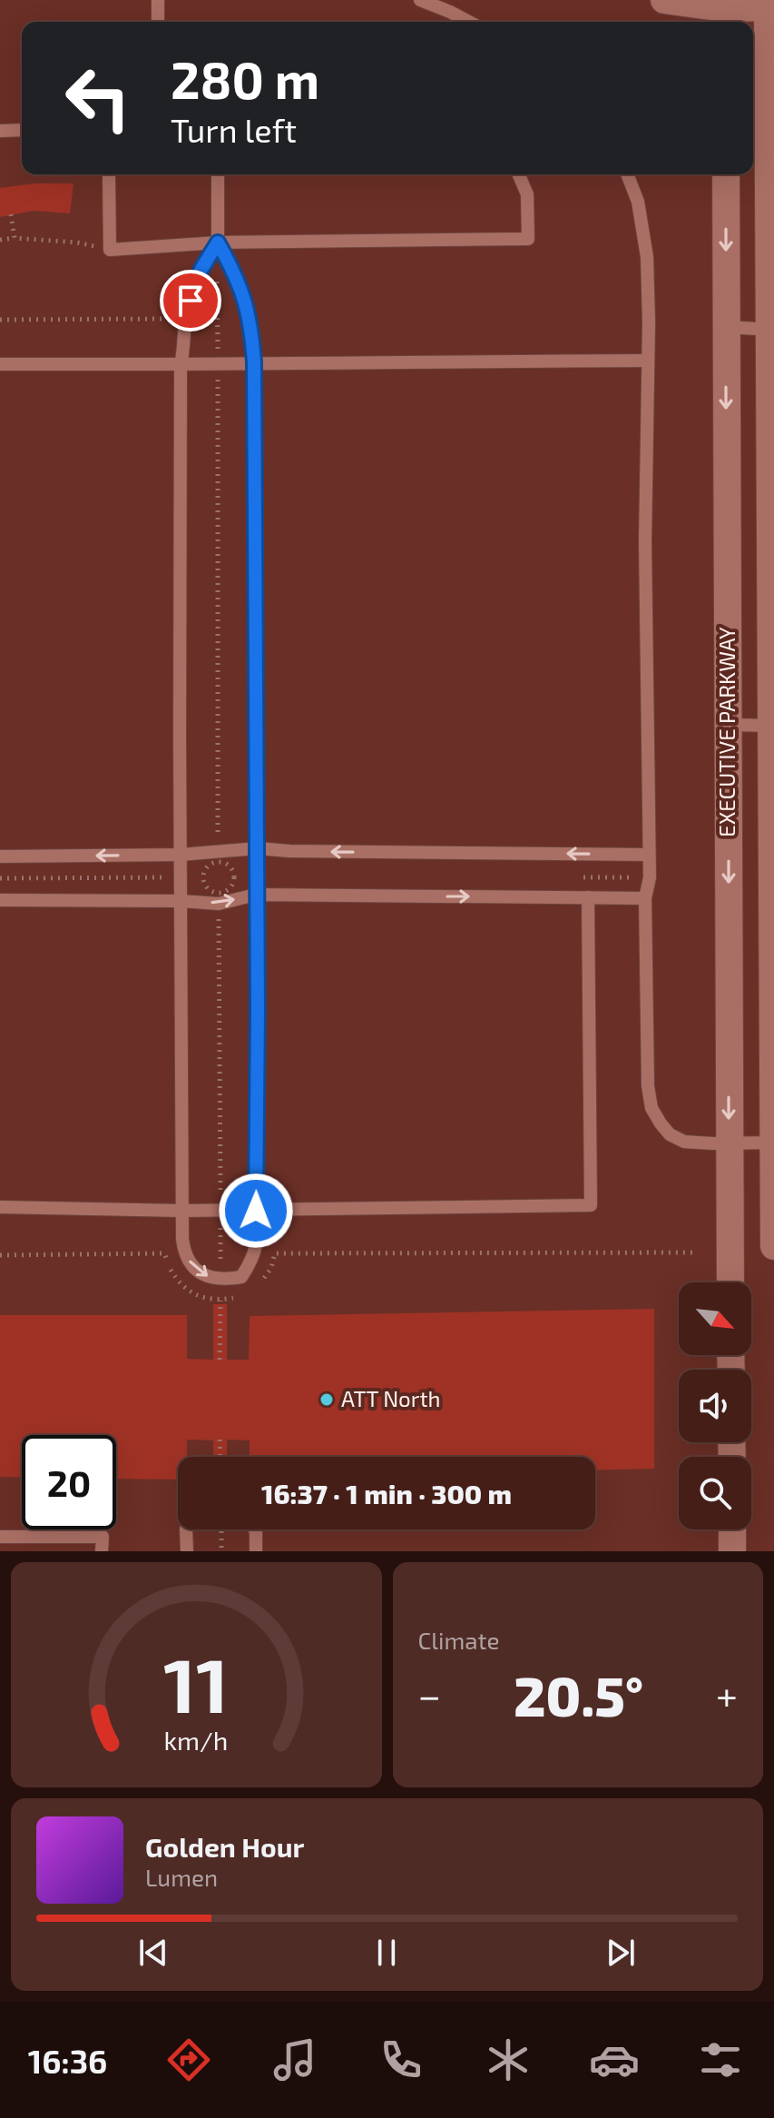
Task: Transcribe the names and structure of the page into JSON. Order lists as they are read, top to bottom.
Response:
{
  "streets": {
    "street": ["EXECUTIVE PARKWAY"]
  },
  "places": ["ATT North"],
  "north": "bottom right",
  "page": {
    "turn": ["280 m", "Turn left"],
    "limit": "20",
    "trip": "16:37 · 1 min · 300 m",
    "tile": "Climate",
    "heat": ["−", "20.5°", "+"],
    "song": ["Golden Hour", "Lumen"],
    "tabs": "16:36",
    "gauge": ["11", "km/h"]
  }
}
